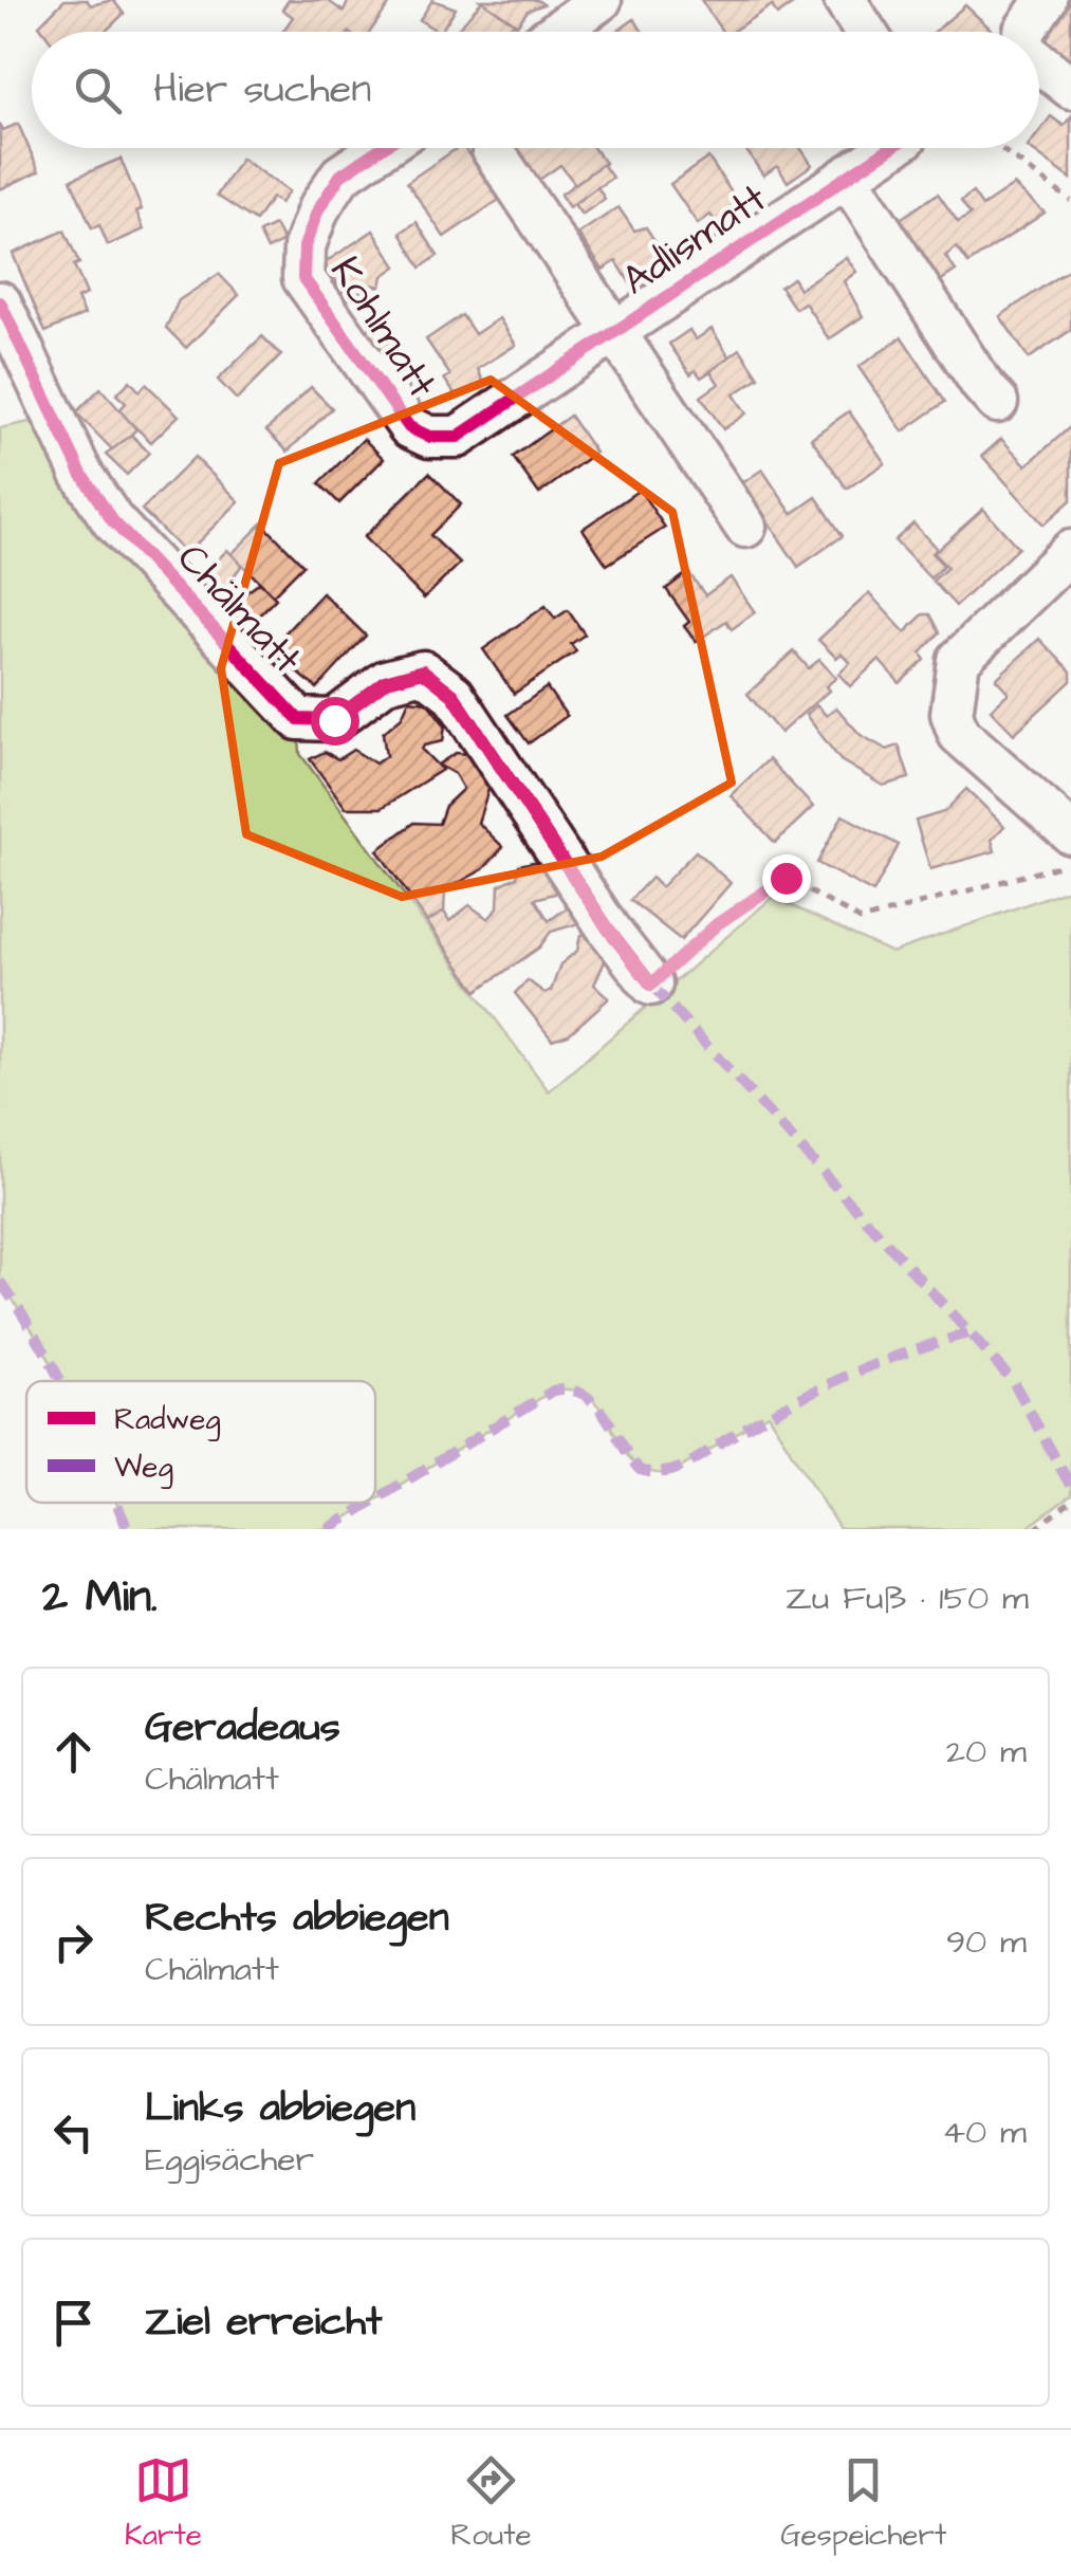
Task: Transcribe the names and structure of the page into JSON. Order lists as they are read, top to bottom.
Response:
{
  "streets": {
    "street": ["Adlismatt", "Kohlmatt", "Chälmatt"]
  },
  "crossings": [
    ["Adlismatt", "Kohlmatt"]
  ],
  "legend": ["Radweg", "Weg"],
  "page": {
    "search": "Hier suchen",
    "heading": ["2 Min.", "Zu Fuß · 150 m"],
    "list": [
      ["Geradeaus", "Chälmatt", "20 m"],
      ["Rechts abbiegen", "Chälmatt", "90 m"],
      ["Links abbiegen", "Eggisächer", "40 m"],
      "Ziel erreicht"
    ],
    "nav": ["Karte", "Route", "Gespeichert"]
  }
}
